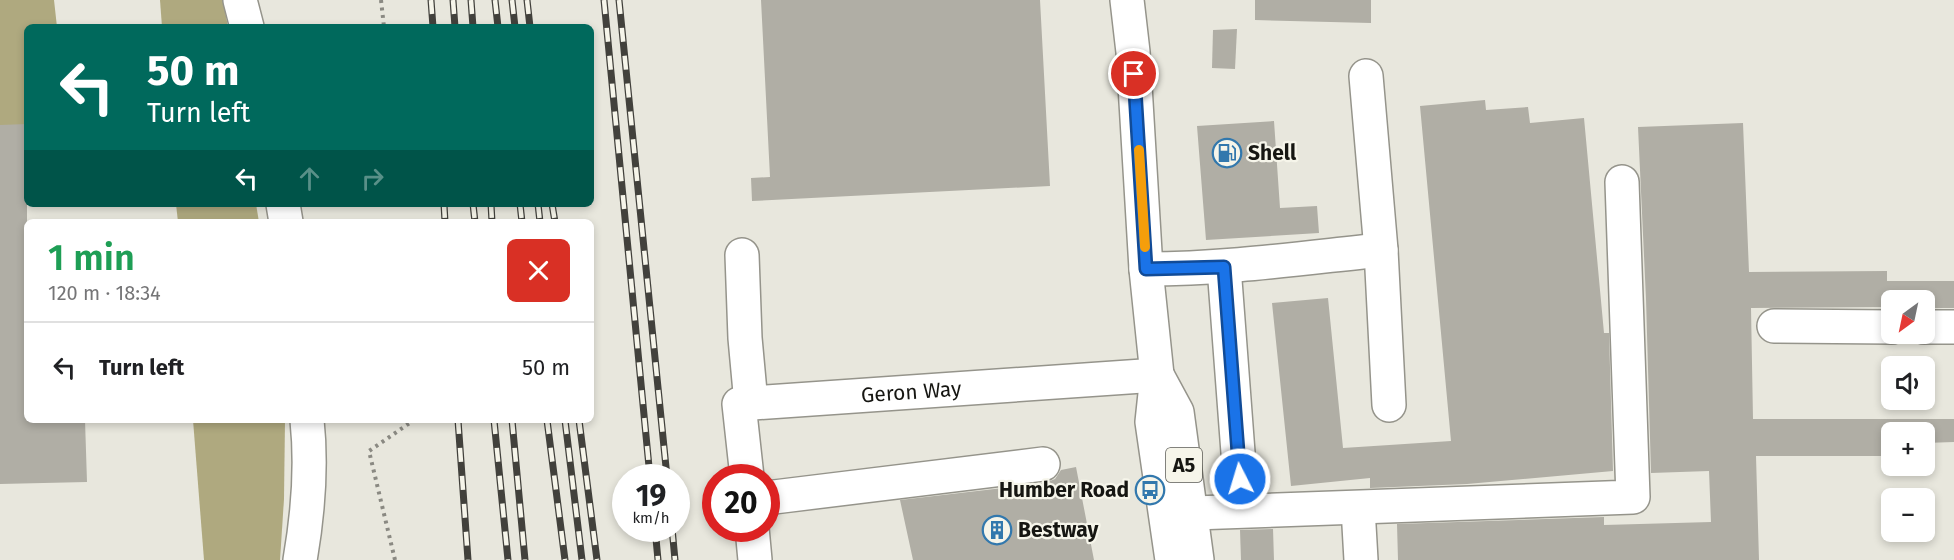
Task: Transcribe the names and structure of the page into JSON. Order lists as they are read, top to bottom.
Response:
{
  "streets": {
    "street": ["Geron Way", "A5"]
  },
  "crossings": [
    ["Geron Way", "A5"]
  ],
  "places": {
    "fuel station": ["Shell"],
    "bus stop": ["Humber Road"],
    "building": ["Bestway"]
  },
  "north": "bottom left",
  "page": {
    "turn": ["50 m", "Turn left"],
    "heading": ["1 min", "120 m · 18:34"],
    "map_buttons": ["+", "−"],
    "list": [
      {
        "name": "Turn left",
        "value": "50 m"
      }
    ],
    "speed": "19 km/h",
    "limit": "20"
  }
}
